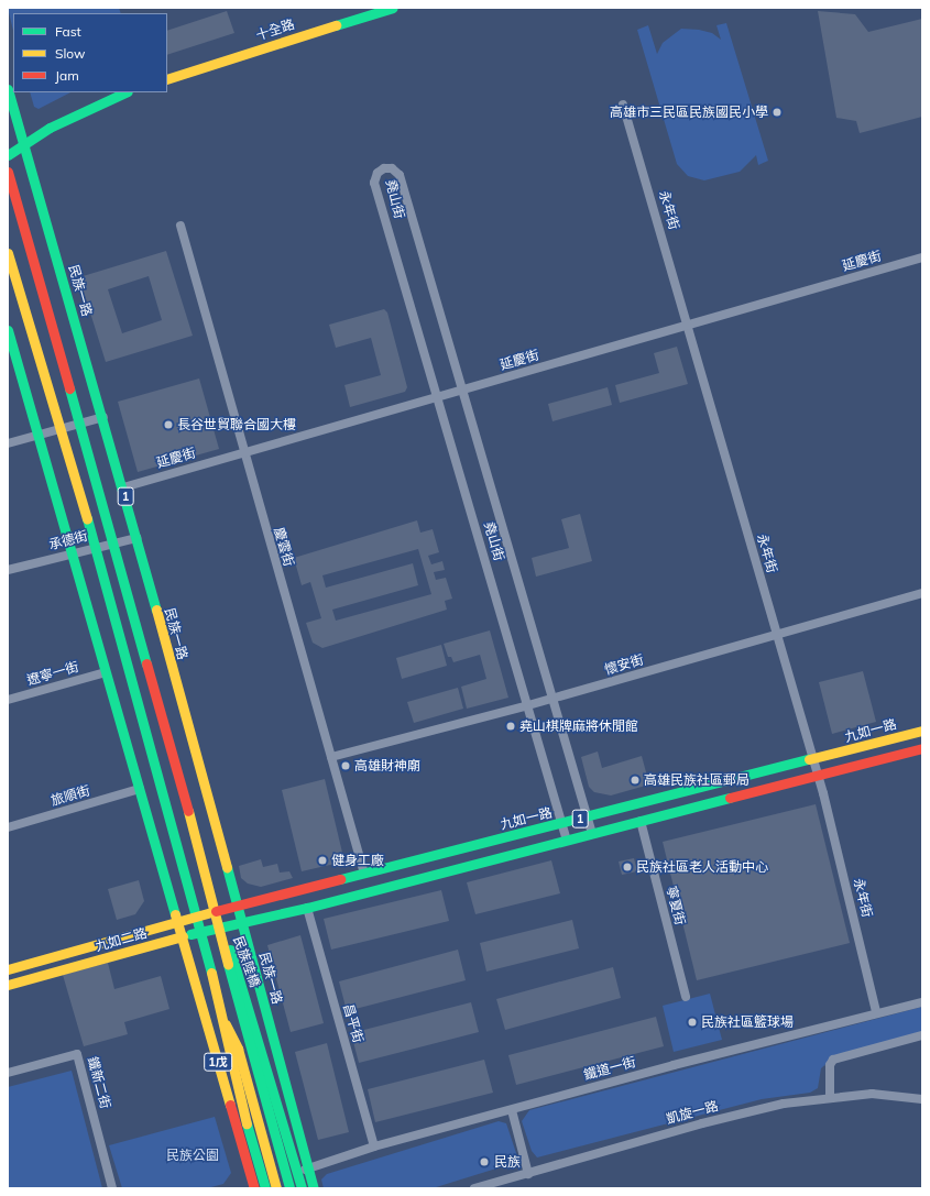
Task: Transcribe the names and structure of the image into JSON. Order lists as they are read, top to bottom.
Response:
{
  "streets": {
    "main road": [
      "十全路",
      "民族一路",
      "1",
      "九如一路",
      "九如二路",
      "民族陸橋",
      "1戊"
    ],
    "street": [
      "堯山街",
      "永年街",
      "延慶街",
      "承德街",
      "慶雲街",
      "懷安街",
      "遼寧一街",
      "旅順街",
      "寧夏街",
      "昌平街",
      "鐵道一街",
      "鐵新二街",
      "凱旋一路"
    ]
  },
  "crossings": [
    ["堯山街", "延慶街"],
    ["堯山街", "1"],
    ["堯山街", "懷安街"],
    ["堯山街", "九如一路"],
    ["永年街", "延慶街"],
    ["永年街", "1"],
    ["永年街", "懷安街"],
    ["永年街", "九如一路"],
    ["永年街", "鐵道一街"],
    ["延慶街", "民族一路"],
    ["延慶街", "慶雲街"],
    ["民族一路", "1"],
    ["民族一路", "承德街"],
    ["民族一路", "九如一路"],
    ["民族一路", "九如二路"],
    ["民族一路", "鐵道一街"],
    ["1", "承德街"],
    ["1", "寧夏街"],
    ["1", "九如二路"],
    ["1", "民族陸橋"],
    ["1", "昌平街"],
    ["慶雲街", "懷安街"],
    ["慶雲街", "九如一路"],
    ["九如一路", "九如二路"],
    ["九如二路", "民族陸橋"],
    ["九如二路", "1戊"],
    ["昌平街", "鐵道一街"],
    ["1戊", "鐵道一街"]
  ],
  "parks": ["民族公園"],
  "places": [
    "高雄市三民區民族國民小學",
    "長谷世貿聯合國大樓",
    "堯山棋牌麻將休閒館",
    "高雄財神廟",
    "高雄民族社區郵局",
    "健身工廠",
    "民族社區老人活動中心",
    "民族社區籃球場",
    "民族"
  ],
  "legend": ["Fast", "Slow", "Jam"]
}
